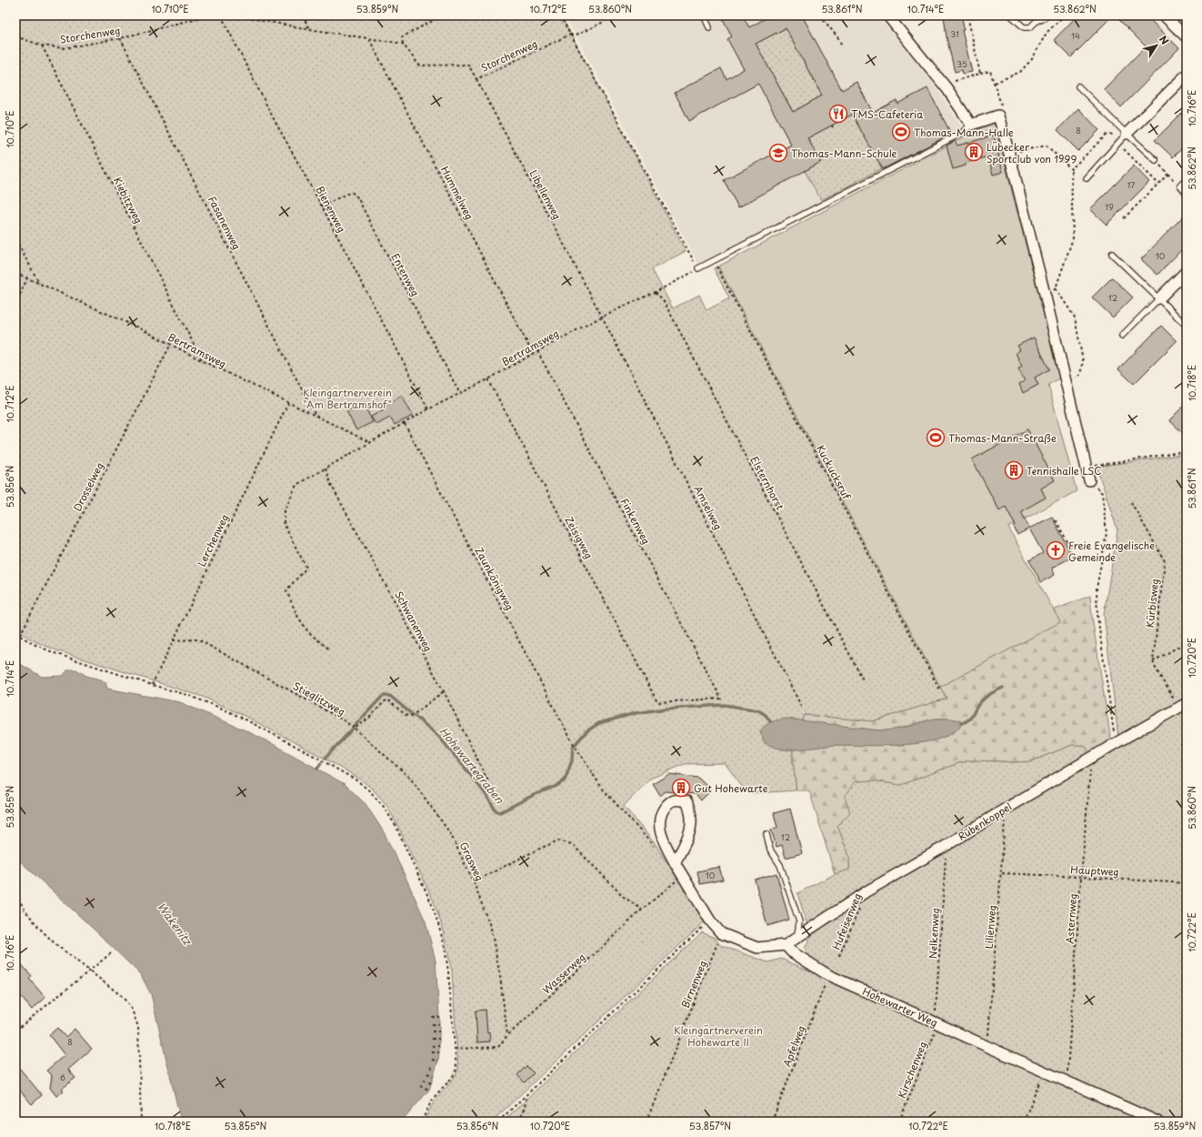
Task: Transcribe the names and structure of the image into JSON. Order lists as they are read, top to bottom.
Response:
{
  "streets": {
    "street": ["Rübenkoppel", "Hohewarter Weg"],
    "path": [
      "Storchenweg",
      "Hummelweg",
      "Libellenweg",
      "Kiebitzweg",
      "Bienenweg",
      "Fasanenweg",
      "Entenweg",
      "Bertramsweg",
      "Kuckucksruf",
      "Elsternhorst",
      "Drosselweg",
      "Amselweg",
      "Finkenweg",
      "Zeisigweg",
      "Lerchenweg",
      "Zaunkönigweg",
      "Kürbisweg",
      "Schwanenweg",
      "Stieglitzweg",
      "Grasweg",
      "Hauptweg",
      "Asternweg",
      "Hufeisenweg",
      "Lilienweg",
      "Nelkenweg",
      "Wasserweg",
      "Birnenweg",
      "Apfelweg",
      "Kirschenweg"
    ]
  },
  "crossings": [
    ["Storchenweg", "Libellenweg"],
    ["Storchenweg", "Kiebitzweg"],
    ["Storchenweg", "Fasanenweg"],
    ["Hummelweg", "Bertramsweg"],
    ["Libellenweg", "Bertramsweg"],
    ["Libellenweg", "Amselweg"],
    ["Kiebitzweg", "Bertramsweg"],
    ["Bienenweg", "Entenweg"],
    ["Bienenweg", "Bertramsweg"],
    ["Fasanenweg", "Bertramsweg"],
    ["Entenweg", "Bertramsweg"],
    ["Bertramsweg", "Elsternhorst"],
    ["Bertramsweg", "Drosselweg"],
    ["Bertramsweg", "Amselweg"],
    ["Bertramsweg", "Finkenweg"],
    ["Bertramsweg", "Zeisigweg"],
    ["Bertramsweg", "Lerchenweg"],
    ["Bertramsweg", "Zaunkönigweg"],
    ["Bertramsweg", "Schwanenweg"],
    ["Finkenweg", "Zeisigweg"],
    ["Lerchenweg", "Stieglitzweg"],
    ["Stieglitzweg", "Grasweg"],
    ["Rübenkoppel", "Asternweg"],
    ["Rübenkoppel", "Hufeisenweg"],
    ["Rübenkoppel", "Lilienweg"],
    ["Rübenkoppel", "Nelkenweg"],
    ["Rübenkoppel", "Hohewarter Weg"],
    ["Grasweg", "Wasserweg"],
    ["Hauptweg", "Asternweg"],
    ["Hauptweg", "Lilienweg"],
    ["Asternweg", "Hohewarter Weg"],
    ["Lilienweg", "Hohewarter Weg"],
    ["Nelkenweg", "Hohewarter Weg"],
    ["Nelkenweg", "Kirschenweg"],
    ["Hohewarter Weg", "Apfelweg"],
    ["Hohewarter Weg", "Kirschenweg"]
  ],
  "water": ["Hohewartegraben", "Wakenitz"],
  "parks": ["Kleingärtnerverein \"Am Bertramshof\"", "Kleingärtnerverein Hohewarte II"],
  "places": {
    "restaurant": ["TMS-Cafeteria"],
    "sports": ["Thomas-Mann-Halle", "Thomas-Mann-Straße"],
    "building": ["Lübecker Sportclub von 1999", "Tennishalle LSC", "Gut Hohewarte"],
    "school or university": ["Thomas-Mann-Schule"],
    "church": ["Freie Evangelische Gemeinde"]
  },
  "house_numbers": [
    "31",
    "14",
    "35",
    "8",
    "17",
    "19",
    "10",
    "12",
    "12",
    "10",
    "8",
    "6"
  ],
  "north": "top right",
  "coordinates": [
    "10.710°E",
    "53.859°N",
    "10.712°E",
    "53.860°N",
    "53.861°N",
    "10.714°E",
    "53.862°N",
    "10.716°E",
    "10.718°E",
    "53.856°N",
    "10.720°E",
    "53.855°N",
    "10.722°E",
    "53.857°N"
  ]
}
